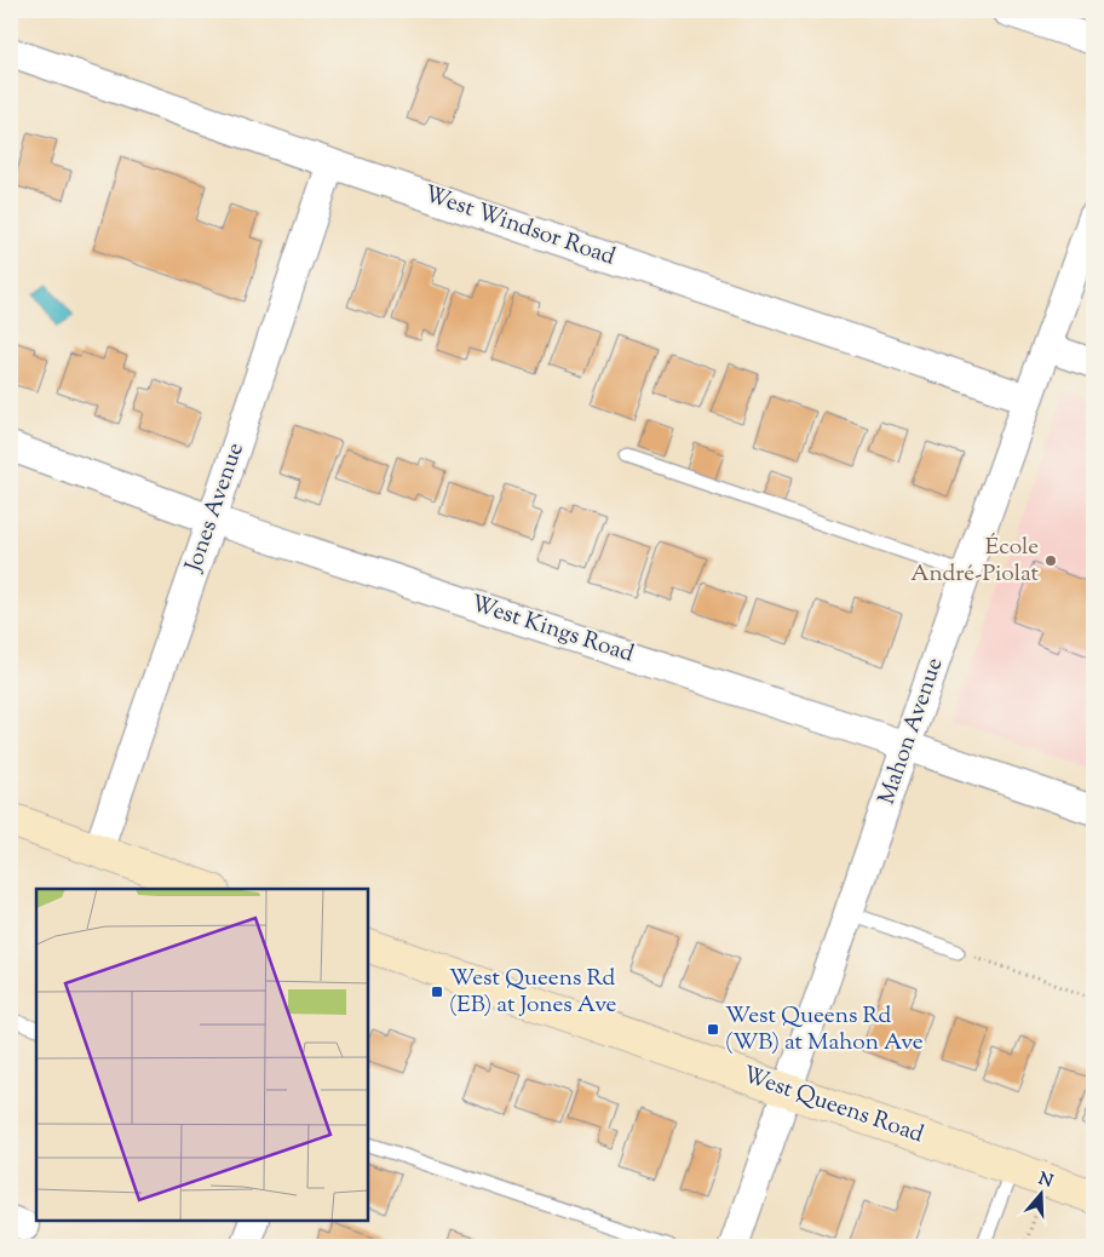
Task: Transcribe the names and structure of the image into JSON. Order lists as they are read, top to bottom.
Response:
{
  "streets": {
    "main road": ["West Queens Road"],
    "street": [
      "West Windsor Road",
      "Jones Avenue",
      "West Kings Road",
      "Mahon Avenue"
    ]
  },
  "crossings": [
    ["West Windsor Road", "Jones Avenue"],
    ["West Windsor Road", "Mahon Avenue"],
    ["Jones Avenue", "West Kings Road"],
    ["West Kings Road", "Mahon Avenue"],
    ["Mahon Avenue", "West Queens Road"]
  ],
  "places": {
    "other": ["École André-Piolat"],
    "transit": ["West Queens Rd (EB) at Jones Ave", "West Queens Rd (WB) at Mahon Ave"]
  },
  "north": "top"
}
